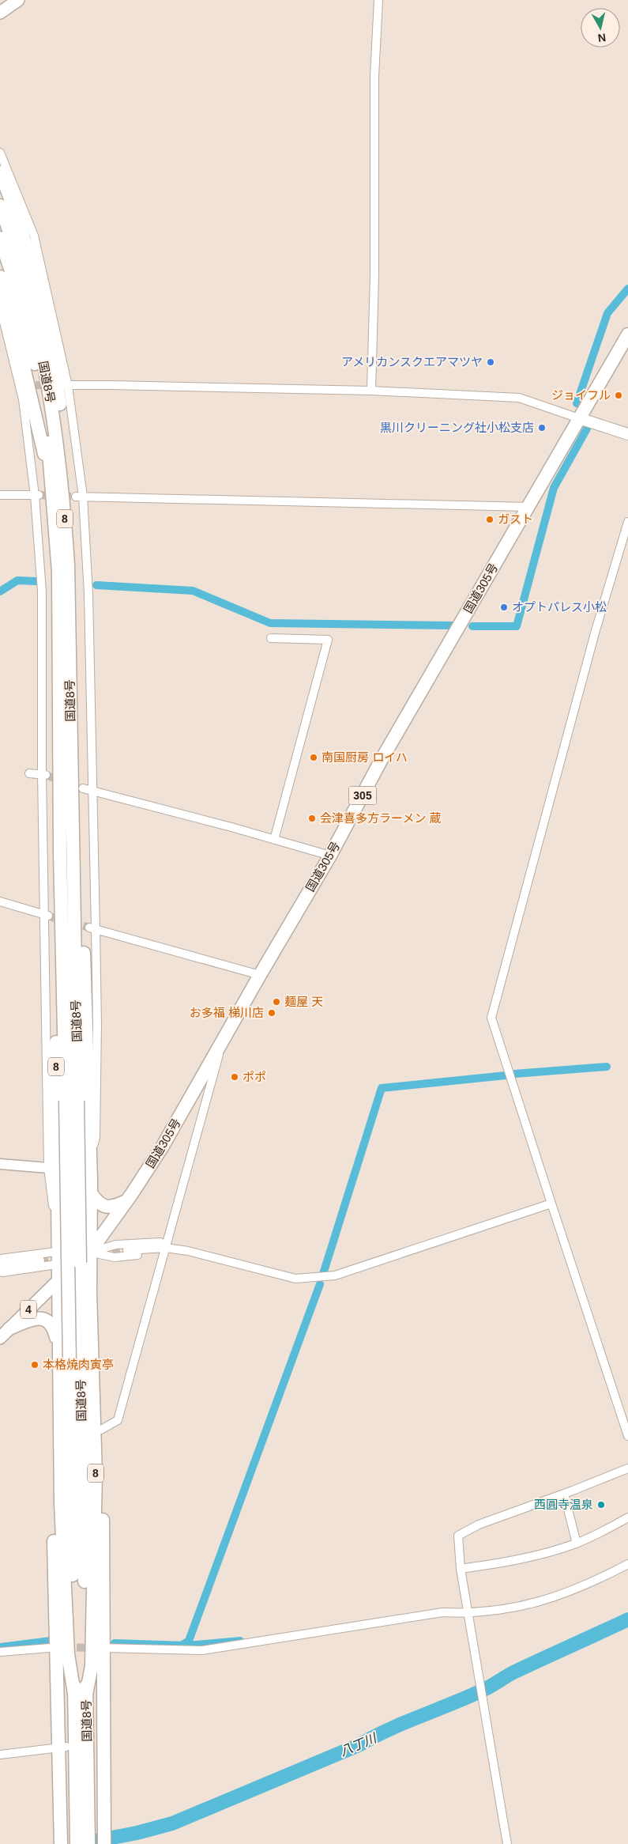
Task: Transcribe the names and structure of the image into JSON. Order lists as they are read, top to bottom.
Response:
{
  "streets": {
    "highway": [
      "国道8号",
      "8",
      "国道305号",
      "305"
    ],
    "main road": ["4"]
  },
  "crossings": [
    ["国道8号", "8"],
    ["8", "国道305号"],
    ["8", "4"],
    ["国道305号", "4"]
  ],
  "water": ["八丁川"],
  "places": [
    "アメリカンスクエアマツヤ",
    "ジョイフル",
    "黒川クリーニング社小松支店",
    "ガスト",
    "オプトパレス小松",
    "南国厨房 ロイハ",
    "会津喜多方ラーメン 蔵",
    "麺屋 天",
    "お多福 梯川店",
    "ポポ",
    "本格焼肉寅亭",
    "西圓寺温泉"
  ],
  "north": "bottom"
}
